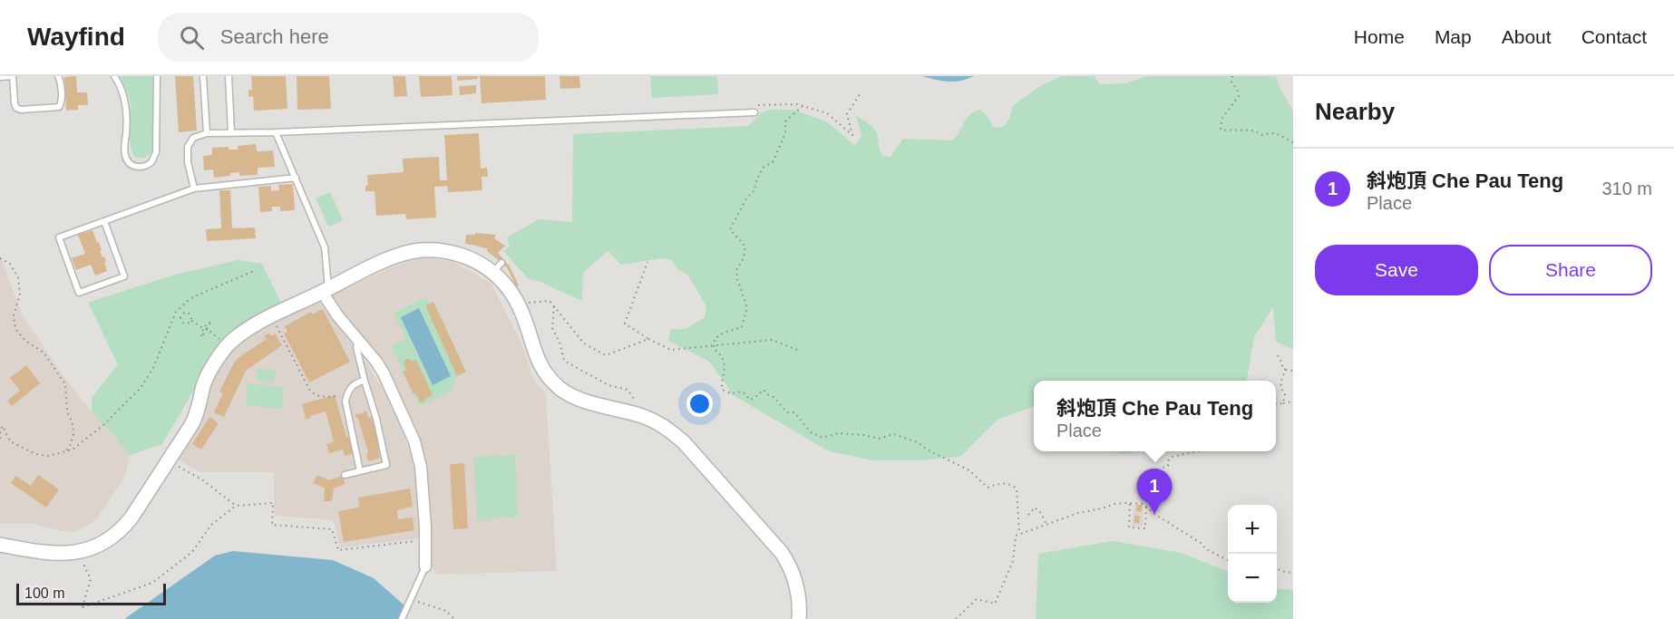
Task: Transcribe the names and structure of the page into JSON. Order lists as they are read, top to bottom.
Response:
{
  "scale_bar": "100 m",
  "page": {
    "header": "Wayfind",
    "search": "Search here",
    "nav": [
      "Home",
      "Map",
      "About",
      "Contact"
    ],
    "heading": "Nearby",
    "list": [
      {
        "mark": "1",
        "name": "斜炮頂 Che Pau Teng",
        "note": "Place",
        "value": "310 m"
      }
    ],
    "buttons": ["Save", "Share"],
    "popup": ["斜炮頂 Che Pau Teng", "Place"],
    "pins": "1",
    "map_buttons": ["+", "−"],
    "scale": "100 m"
  }
}
